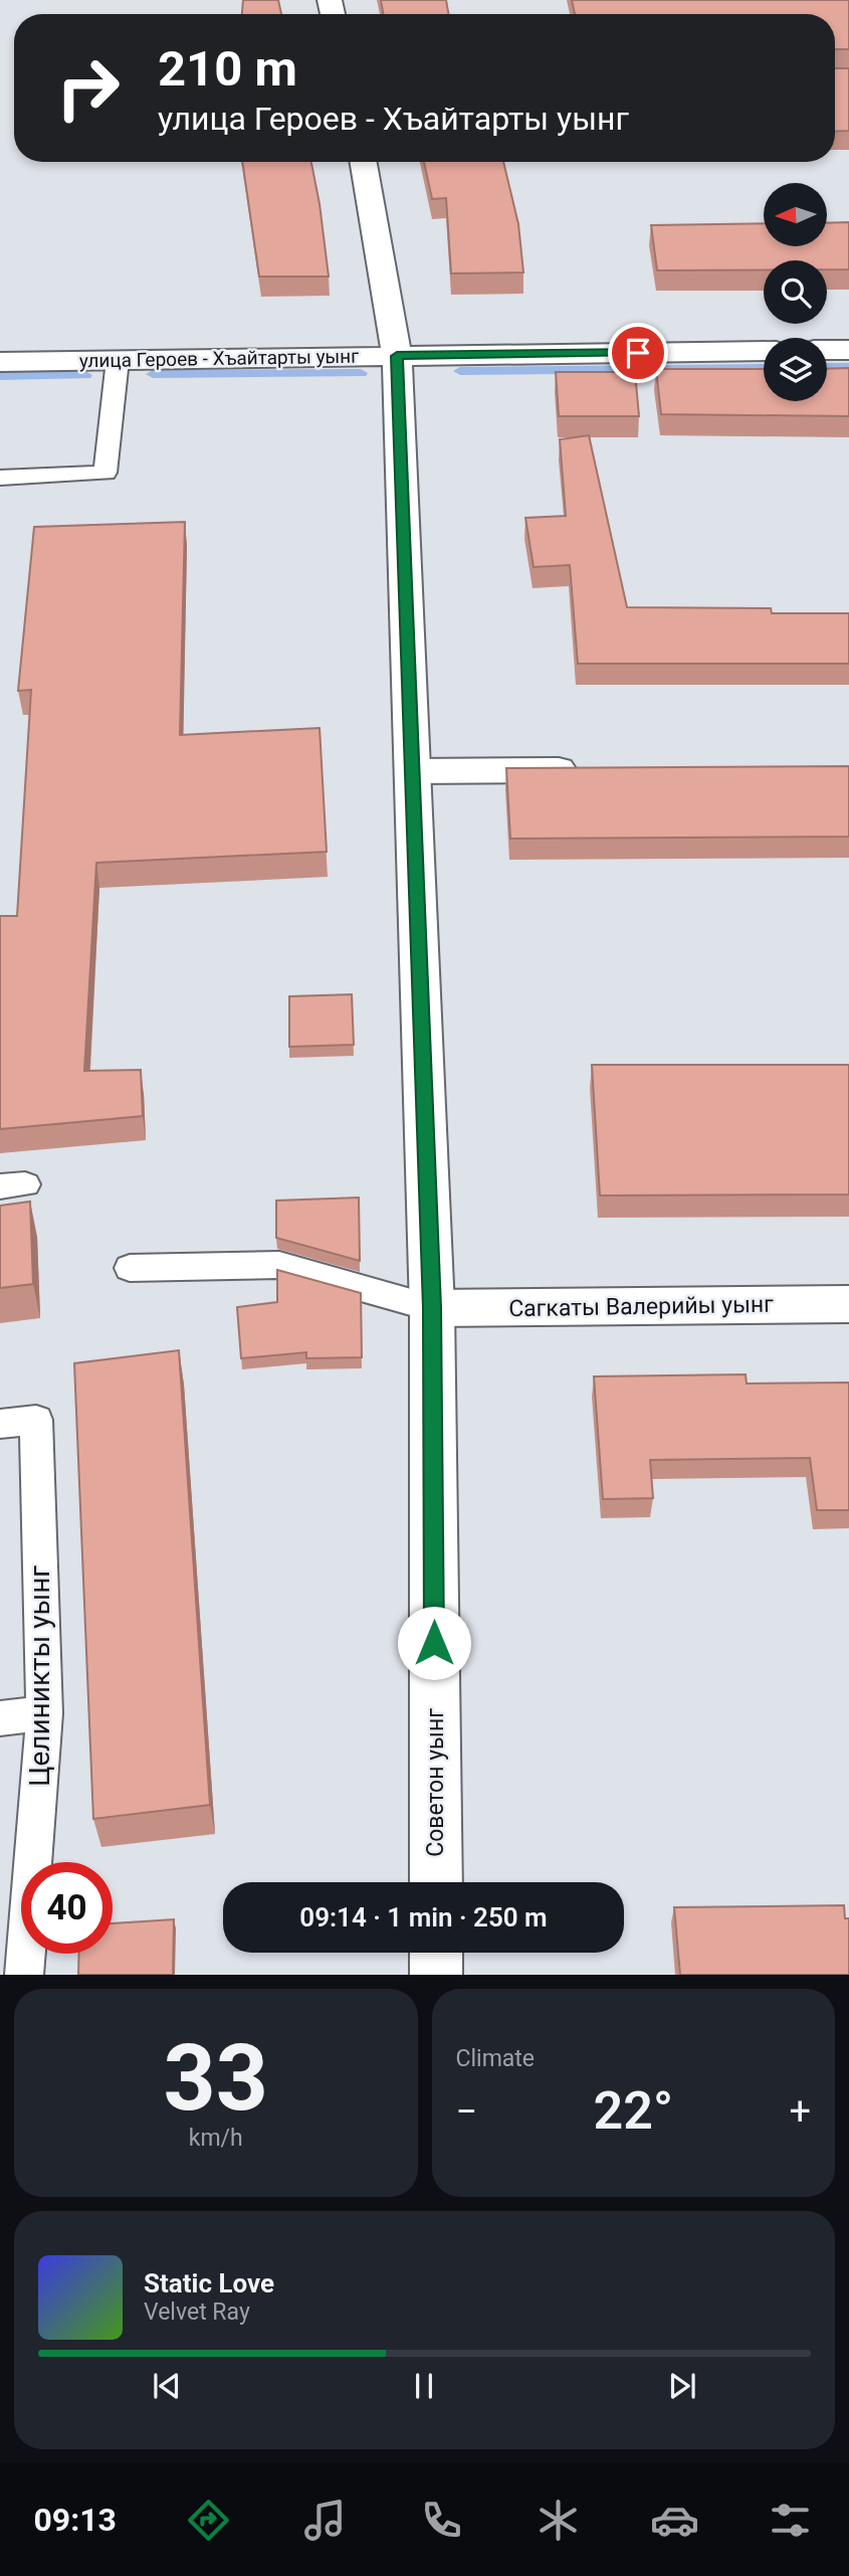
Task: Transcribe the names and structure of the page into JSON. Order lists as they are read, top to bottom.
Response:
{
  "streets": {
    "street": ["улица Героев - Хъайтарты уынг", "Сагкаты Валерийы уынг", "Советон уынг"],
    "lane": ["Целиникты уынг"]
  },
  "crossings": [
    ["улица Героев - Хъайтарты уынг", "Советон уынг"],
    ["Сагкаты Валерийы уынг", "Советон уынг"]
  ],
  "north": "left",
  "page": {
    "turn": ["210 m", "улица Героев - Хъайтарты уынг"],
    "limit": "40",
    "trip": "09:14 · 1 min · 250 m",
    "tile": [
      ["33", "km/h"],
      "Climate"
    ],
    "heat": ["−", "22°", "+"],
    "song": ["Static Love", "Velvet Ray"],
    "tabs": "09:13"
  }
}
